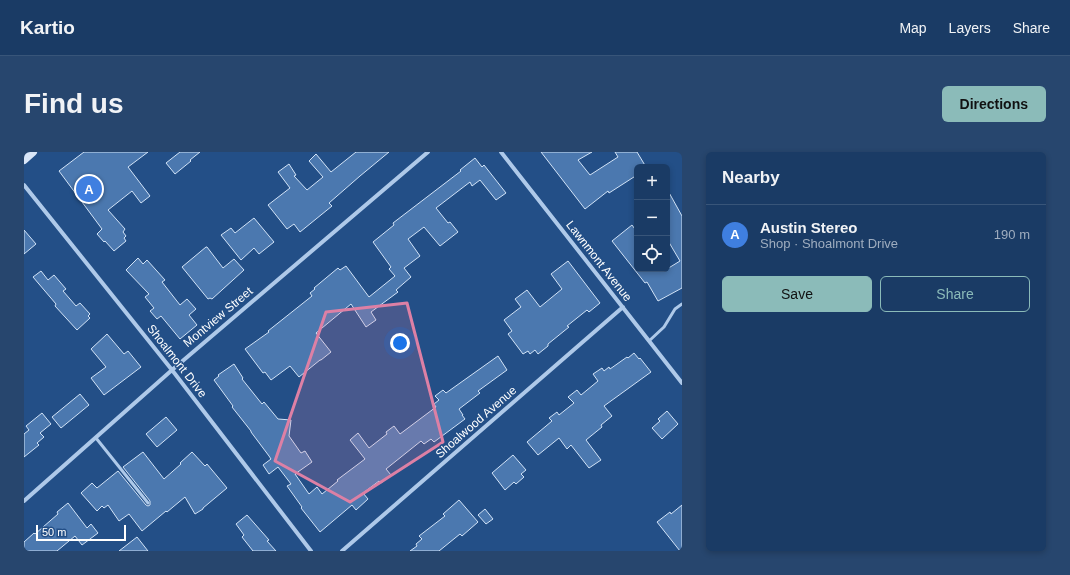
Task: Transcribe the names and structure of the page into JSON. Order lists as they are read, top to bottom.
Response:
{
  "streets": {
    "street": [
      "Lawnmont Avenue",
      "Montview Street",
      "Shoalmont Drive",
      "Shoalwood Avenue"
    ]
  },
  "crossings": [
    ["Lawnmont Avenue", "Shoalwood Avenue"],
    ["Montview Street", "Shoalmont Drive"]
  ],
  "scale_bar": "50 m",
  "page": {
    "header": "Kartio",
    "nav": ["Map", "Layers", "Share"],
    "buttons": [
      "Directions",
      ["Save", "Share"]
    ],
    "title": "Find us",
    "heading": "Nearby",
    "map_buttons": ["+", "−"],
    "pins": "A",
    "list": [
      {
        "mark": "A",
        "name": "Austin Stereo",
        "note": "Shop · Shoalmont Drive",
        "value": "190 m"
      }
    ],
    "scale": "50 m"
  }
}
